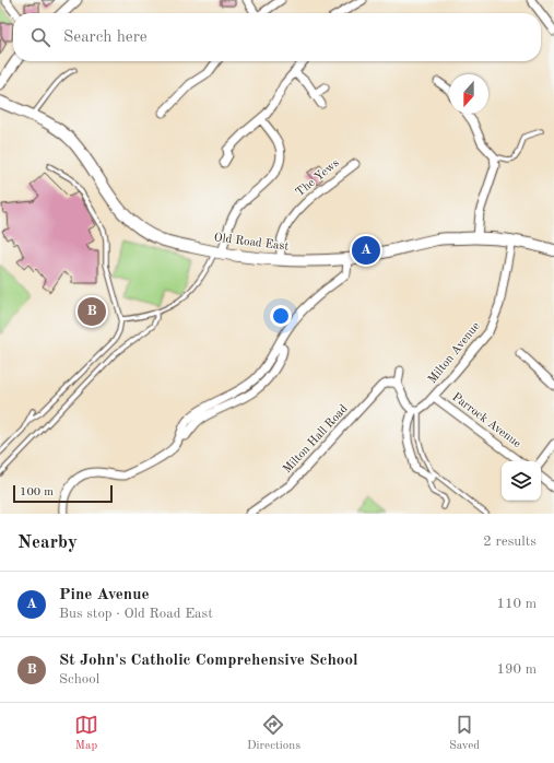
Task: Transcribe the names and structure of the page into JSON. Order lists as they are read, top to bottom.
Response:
{
  "streets": {
    "main road": ["Old Road East"],
    "street": [
      "The Yews",
      "Milton Avenue",
      "Parrock Avenue",
      "Milton Hall Road"
    ]
  },
  "crossings": [
    ["The Yews", "Old Road East"],
    ["Old Road East", "Milton Avenue"],
    ["Milton Avenue", "Parrock Avenue"]
  ],
  "scale_bar": "100 m",
  "north": "bottom",
  "page": {
    "search": "Search here",
    "pins": ["A", "B"],
    "scale": "100 m",
    "heading": ["Nearby", "2 results"],
    "list": [
      {
        "mark": "A",
        "name": "Pine Avenue",
        "note": "Bus stop · Old Road East",
        "value": "110 m"
      },
      {
        "mark": "B",
        "name": "St John's Catholic Comprehensive School",
        "note": "School",
        "value": "190 m"
      }
    ],
    "nav": ["Map", "Directions", "Saved"]
  }
}
